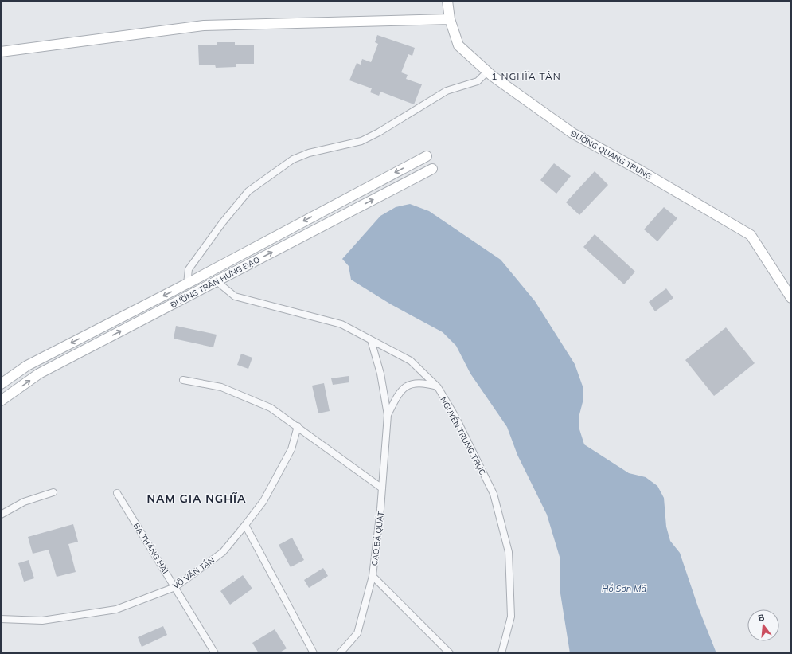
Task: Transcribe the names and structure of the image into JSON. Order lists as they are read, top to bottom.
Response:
{
  "streets": {
    "street": [
      "ĐƯỜNG QUANG TRUNG",
      "ĐƯỜNG TRẦN HƯNG ĐẠO",
      "NGUYỄN TRUNG TRỰC",
      "CAO BÁ QUÁT",
      "BA THÁNG HAI",
      "VÕ VĂN TẦN"
    ]
  },
  "crossings": [
    ["ĐƯỜNG TRẦN HƯNG ĐẠO", "NGUYỄN TRUNG TRỰC"],
    ["NGUYỄN TRUNG TRỰC", "CAO BÁ QUÁT"],
    ["BA THÁNG HAI", "VÕ VĂN TẦN"]
  ],
  "districts": ["1 NGHĨA TÂN", "NAM GIA NGHĨA"],
  "water": ["Hồ Sơn Mã"],
  "north": "top"
}
